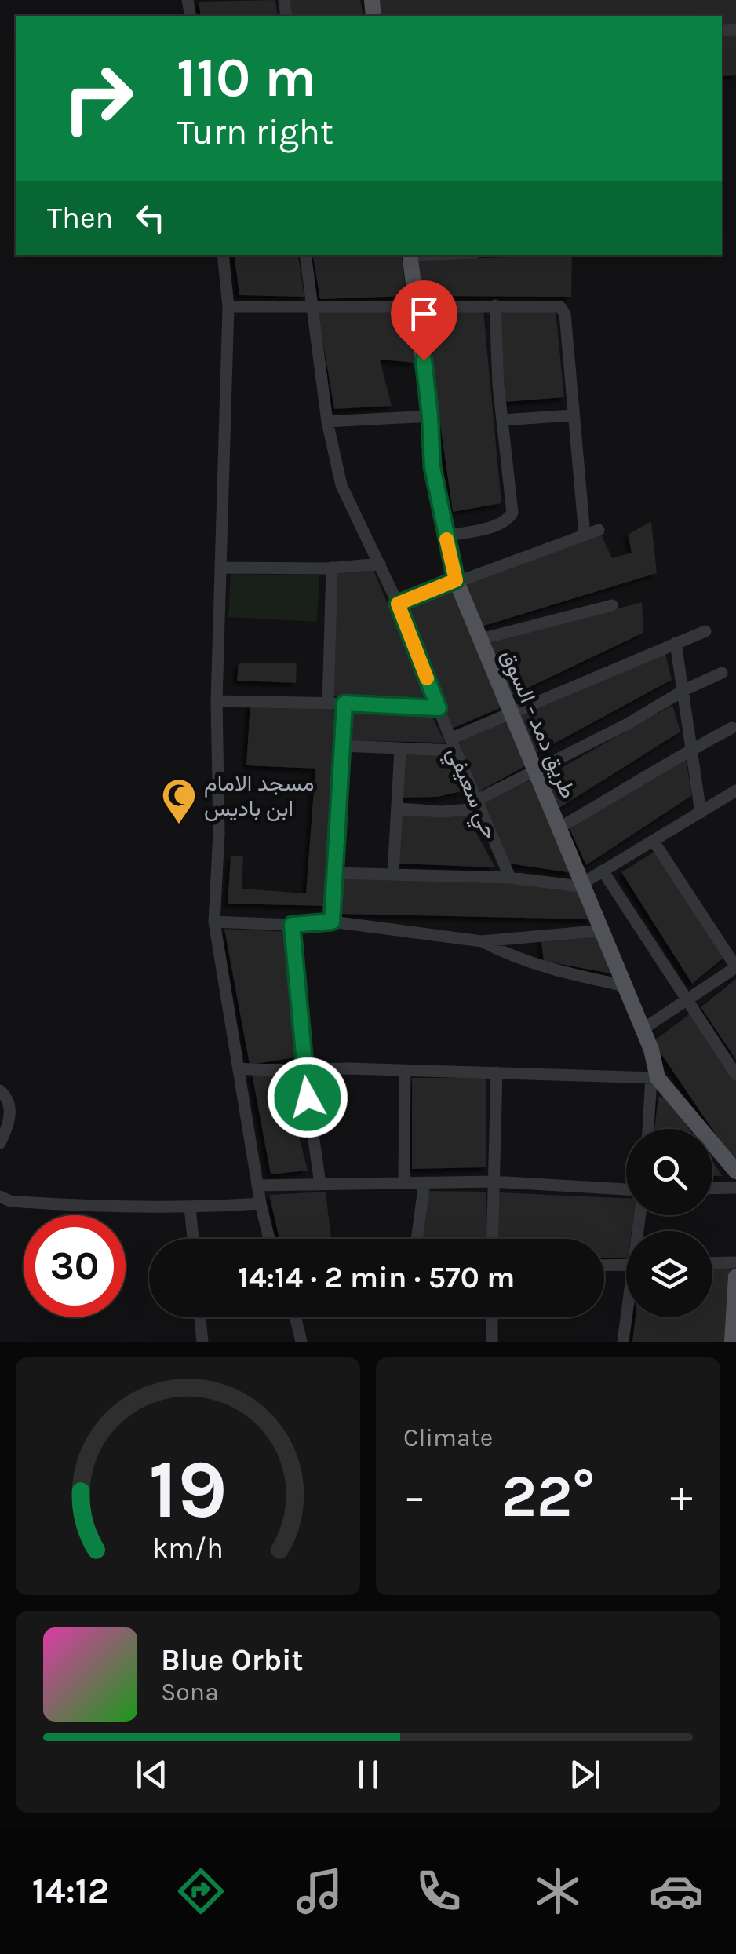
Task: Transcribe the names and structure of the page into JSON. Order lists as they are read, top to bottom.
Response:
{
  "streets": {
    "main road": ["طريق دمد - السوق"],
    "street": ["حي سعيفي"]
  },
  "places": {
    "mosque": ["مسجد الامام ابن باديس"]
  },
  "page": {
    "turn": ["110 m", "Turn right"],
    "then": "Then",
    "limit": "30",
    "trip": "14:14 · 2 min · 570 m",
    "tile": "Climate",
    "heat": ["−", "22°", "+"],
    "song": ["Blue Orbit", "Sona"],
    "tabs": "14:12",
    "gauge": ["19", "km/h"]
  }
}
